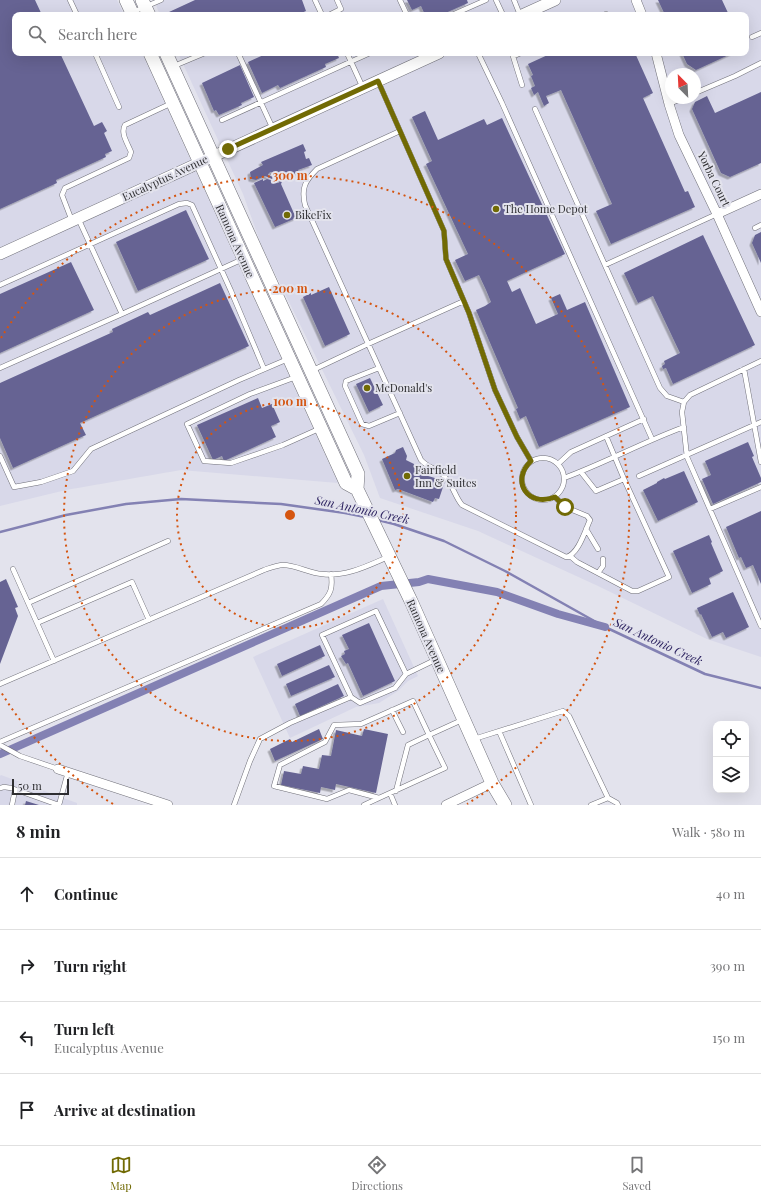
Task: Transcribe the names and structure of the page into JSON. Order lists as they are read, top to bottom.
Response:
{
  "streets": {
    "main road": ["Ramona Avenue"],
    "street": ["Eucalyptus Avenue", "Yorba Court"]
  },
  "crossings": [
    ["Eucalyptus Avenue", "Ramona Avenue"]
  ],
  "water": ["San Antonio Creek"],
  "places": [
    "The Home Depot",
    "BikeFix",
    "McDonald's",
    "Fairfield Inn & Suites"
  ],
  "scale_bar": "50 m",
  "north": "top left",
  "page": {
    "search": "Search here",
    "scale": "50 m",
    "heading": ["8 min", "Walk · 580 m"],
    "list": [
      ["Continue", "40 m"],
      ["Turn right", "390 m"],
      ["Turn left", "Eucalyptus Avenue", "150 m"],
      "Arrive at destination"
    ],
    "nav": ["Map", "Directions", "Saved"]
  },
  "rings": ["300 m", "200 m", "100 m"]
}
